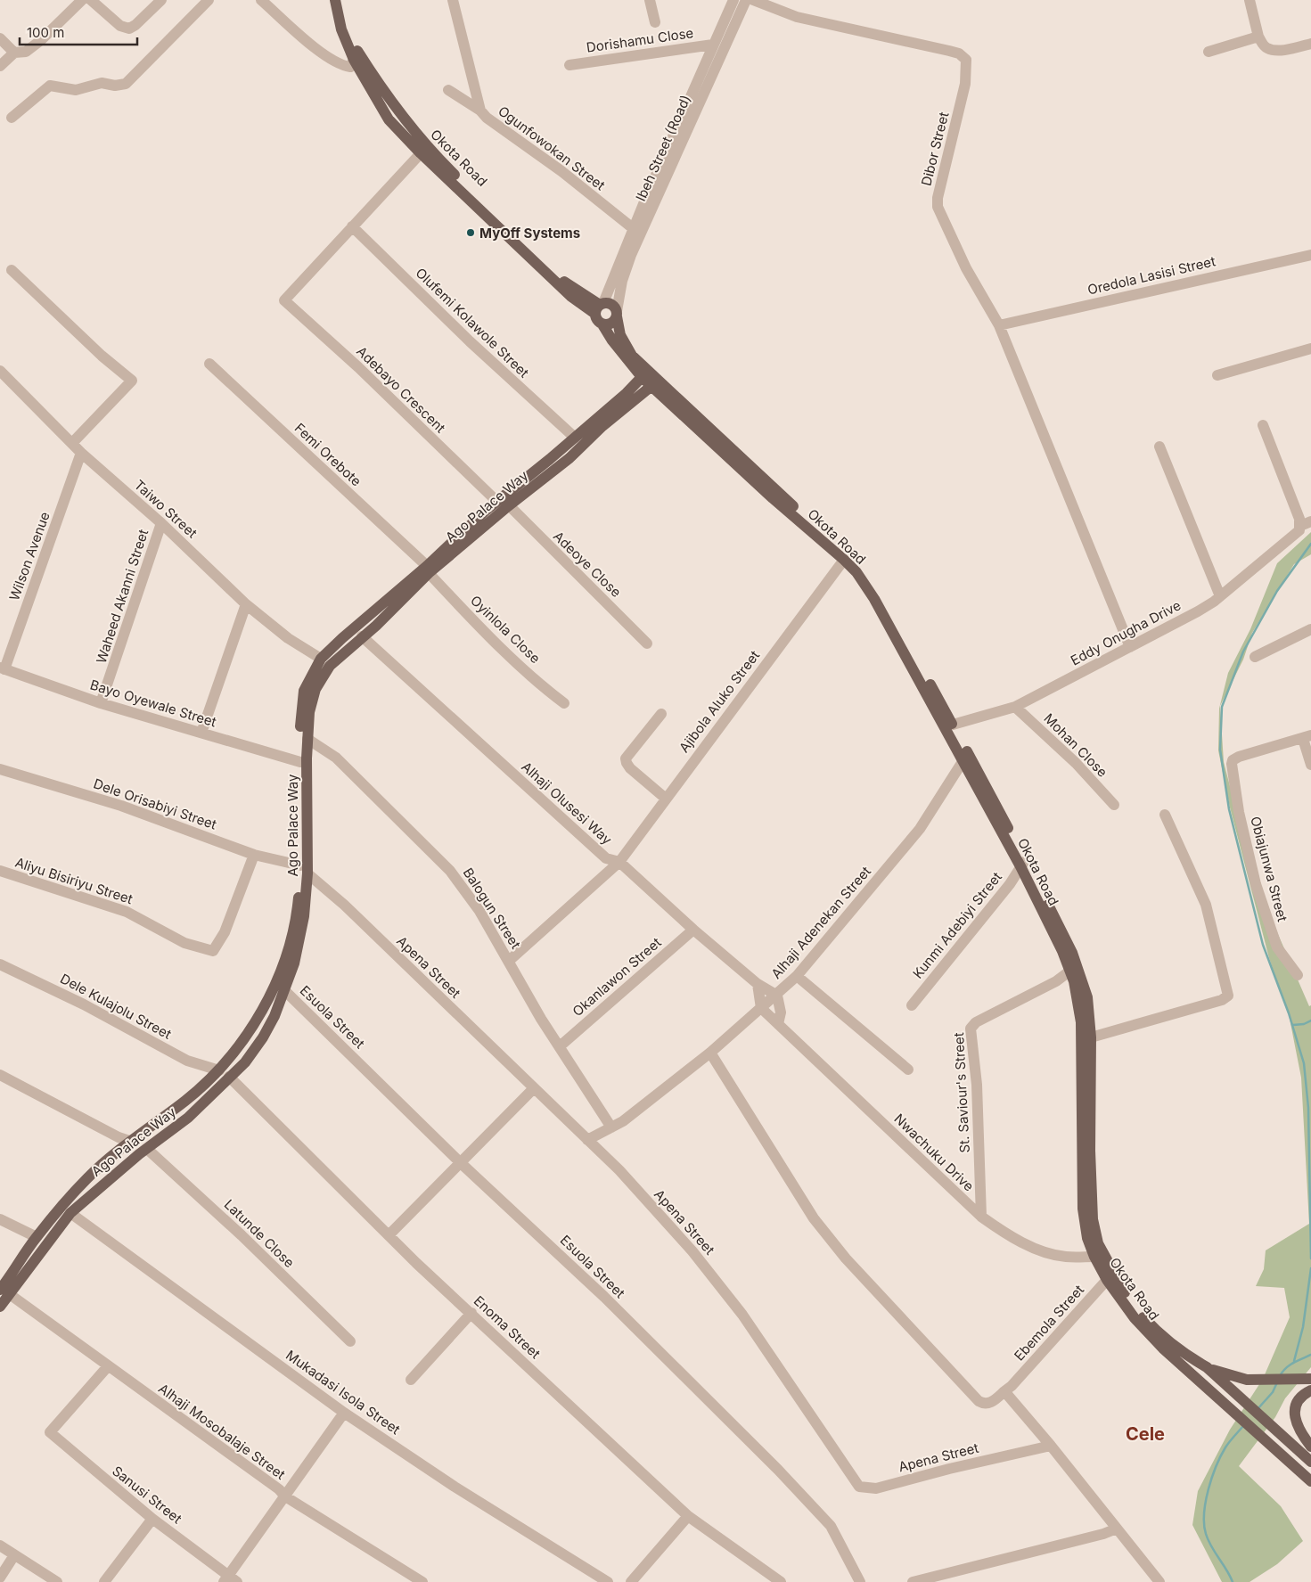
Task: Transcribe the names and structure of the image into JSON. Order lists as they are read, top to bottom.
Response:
{
  "streets": {
    "main road": ["Okota Road", "Ago Palace Way"],
    "street": [
      "Dorishamu Close",
      "Ogunfowokan Street",
      "Ibeh Street (Road)",
      "Dibor Street",
      "Oredola Lasisi Street",
      "Olufemi Kolawole Street",
      "Adebayo Crescent",
      "Femi Orebote",
      "Taiwo Street",
      "Wilson Avenue",
      "Adeoye Close",
      "Waheed Akanni Street",
      "Oyinlola Close",
      "Eddy Onugha Drive",
      "Ajibola Aluko Street",
      "Bayo Oyewale Street",
      "Mohan Close",
      "Alhaji Olusesi Way",
      "Dele Orisabiyi Street",
      "Obiajunwa Street",
      "Aliyu Bisiriyu Street",
      "Balogun Street",
      "Alhaji Adenekan Street",
      "Kunmi Adebiyi Street",
      "Apena Street",
      "Okanlawon Street",
      "Dele Kulajolu Street",
      "Esuola Street",
      "St. Saviour's Street",
      "Nwachuku Drive",
      "Latunde Close",
      "Ebemola Street",
      "Enoma Street",
      "Mukadasi Isola Street",
      "Alhaji Mosobalaje Street",
      "Sanusi Street"
    ]
  },
  "crossings": [
    ["Dorishamu Close", "Ibeh Street (Road)"],
    ["Ogunfowokan Street", "Ibeh Street (Road)"],
    ["Ibeh Street (Road)", "Okota Road"],
    ["Dibor Street", "Oredola Lasisi Street"],
    ["Dibor Street", "Eddy Onugha Drive"],
    ["Okota Road", "Ago Palace Way"],
    ["Okota Road", "Eddy Onugha Drive"],
    ["Okota Road", "Ajibola Aluko Street"],
    ["Okota Road", "Alhaji Adenekan Street"],
    ["Okota Road", "Kunmi Adebiyi Street"],
    ["Okota Road", "St. Saviour's Street"],
    ["Okota Road", "Nwachuku Drive"],
    ["Okota Road", "Ebemola Street"],
    ["Olufemi Kolawole Street", "Adebayo Crescent"],
    ["Olufemi Kolawole Street", "Ago Palace Way"],
    ["Adebayo Crescent", "Ago Palace Way"],
    ["Adebayo Crescent", "Adeoye Close"],
    ["Femi Orebote", "Ago Palace Way"],
    ["Femi Orebote", "Oyinlola Close"],
    ["Ago Palace Way", "Taiwo Street"],
    ["Ago Palace Way", "Adeoye Close"],
    ["Ago Palace Way", "Oyinlola Close"],
    ["Ago Palace Way", "Bayo Oyewale Street"],
    ["Ago Palace Way", "Alhaji Olusesi Way"],
    ["Ago Palace Way", "Dele Orisabiyi Street"],
    ["Ago Palace Way", "Balogun Street"],
    ["Ago Palace Way", "Apena Street"],
    ["Ago Palace Way", "Dele Kulajolu Street"],
    ["Ago Palace Way", "Esuola Street"],
    ["Ago Palace Way", "Latunde Close"],
    ["Ago Palace Way", "Enoma Street"],
    ["Ago Palace Way", "Mukadasi Isola Street"],
    ["Ago Palace Way", "Alhaji Mosobalaje Street"],
    ["Taiwo Street", "Wilson Avenue"],
    ["Taiwo Street", "Waheed Akanni Street"],
    ["Wilson Avenue", "Bayo Oyewale Street"],
    ["Waheed Akanni Street", "Bayo Oyewale Street"],
    ["Eddy Onugha Drive", "Mohan Close"],
    ["Ajibola Aluko Street", "Alhaji Olusesi Way"],
    ["Ajibola Aluko Street", "Balogun Street"],
    ["Alhaji Olusesi Way", "Alhaji Adenekan Street"],
    ["Alhaji Olusesi Way", "Okanlawon Street"],
    ["Dele Orisabiyi Street", "Aliyu Bisiriyu Street"],
    ["Dele Orisabiyi Street", "Apena Street"],
    ["Balogun Street", "Alhaji Adenekan Street"],
    ["Balogun Street", "Okanlawon Street"],
    ["Alhaji Adenekan Street", "Apena Street"],
    ["Alhaji Adenekan Street", "Nwachuku Drive"],
    ["Alhaji Adenekan Street", "Ebemola Street"],
    ["St. Saviour's Street", "Nwachuku Drive"],
    ["Alhaji Mosobalaje Street", "Sanusi Street"]
  ],
  "districts": ["Cele"],
  "places": ["MyOff Systems"],
  "scale_bar": "100 m"
}
